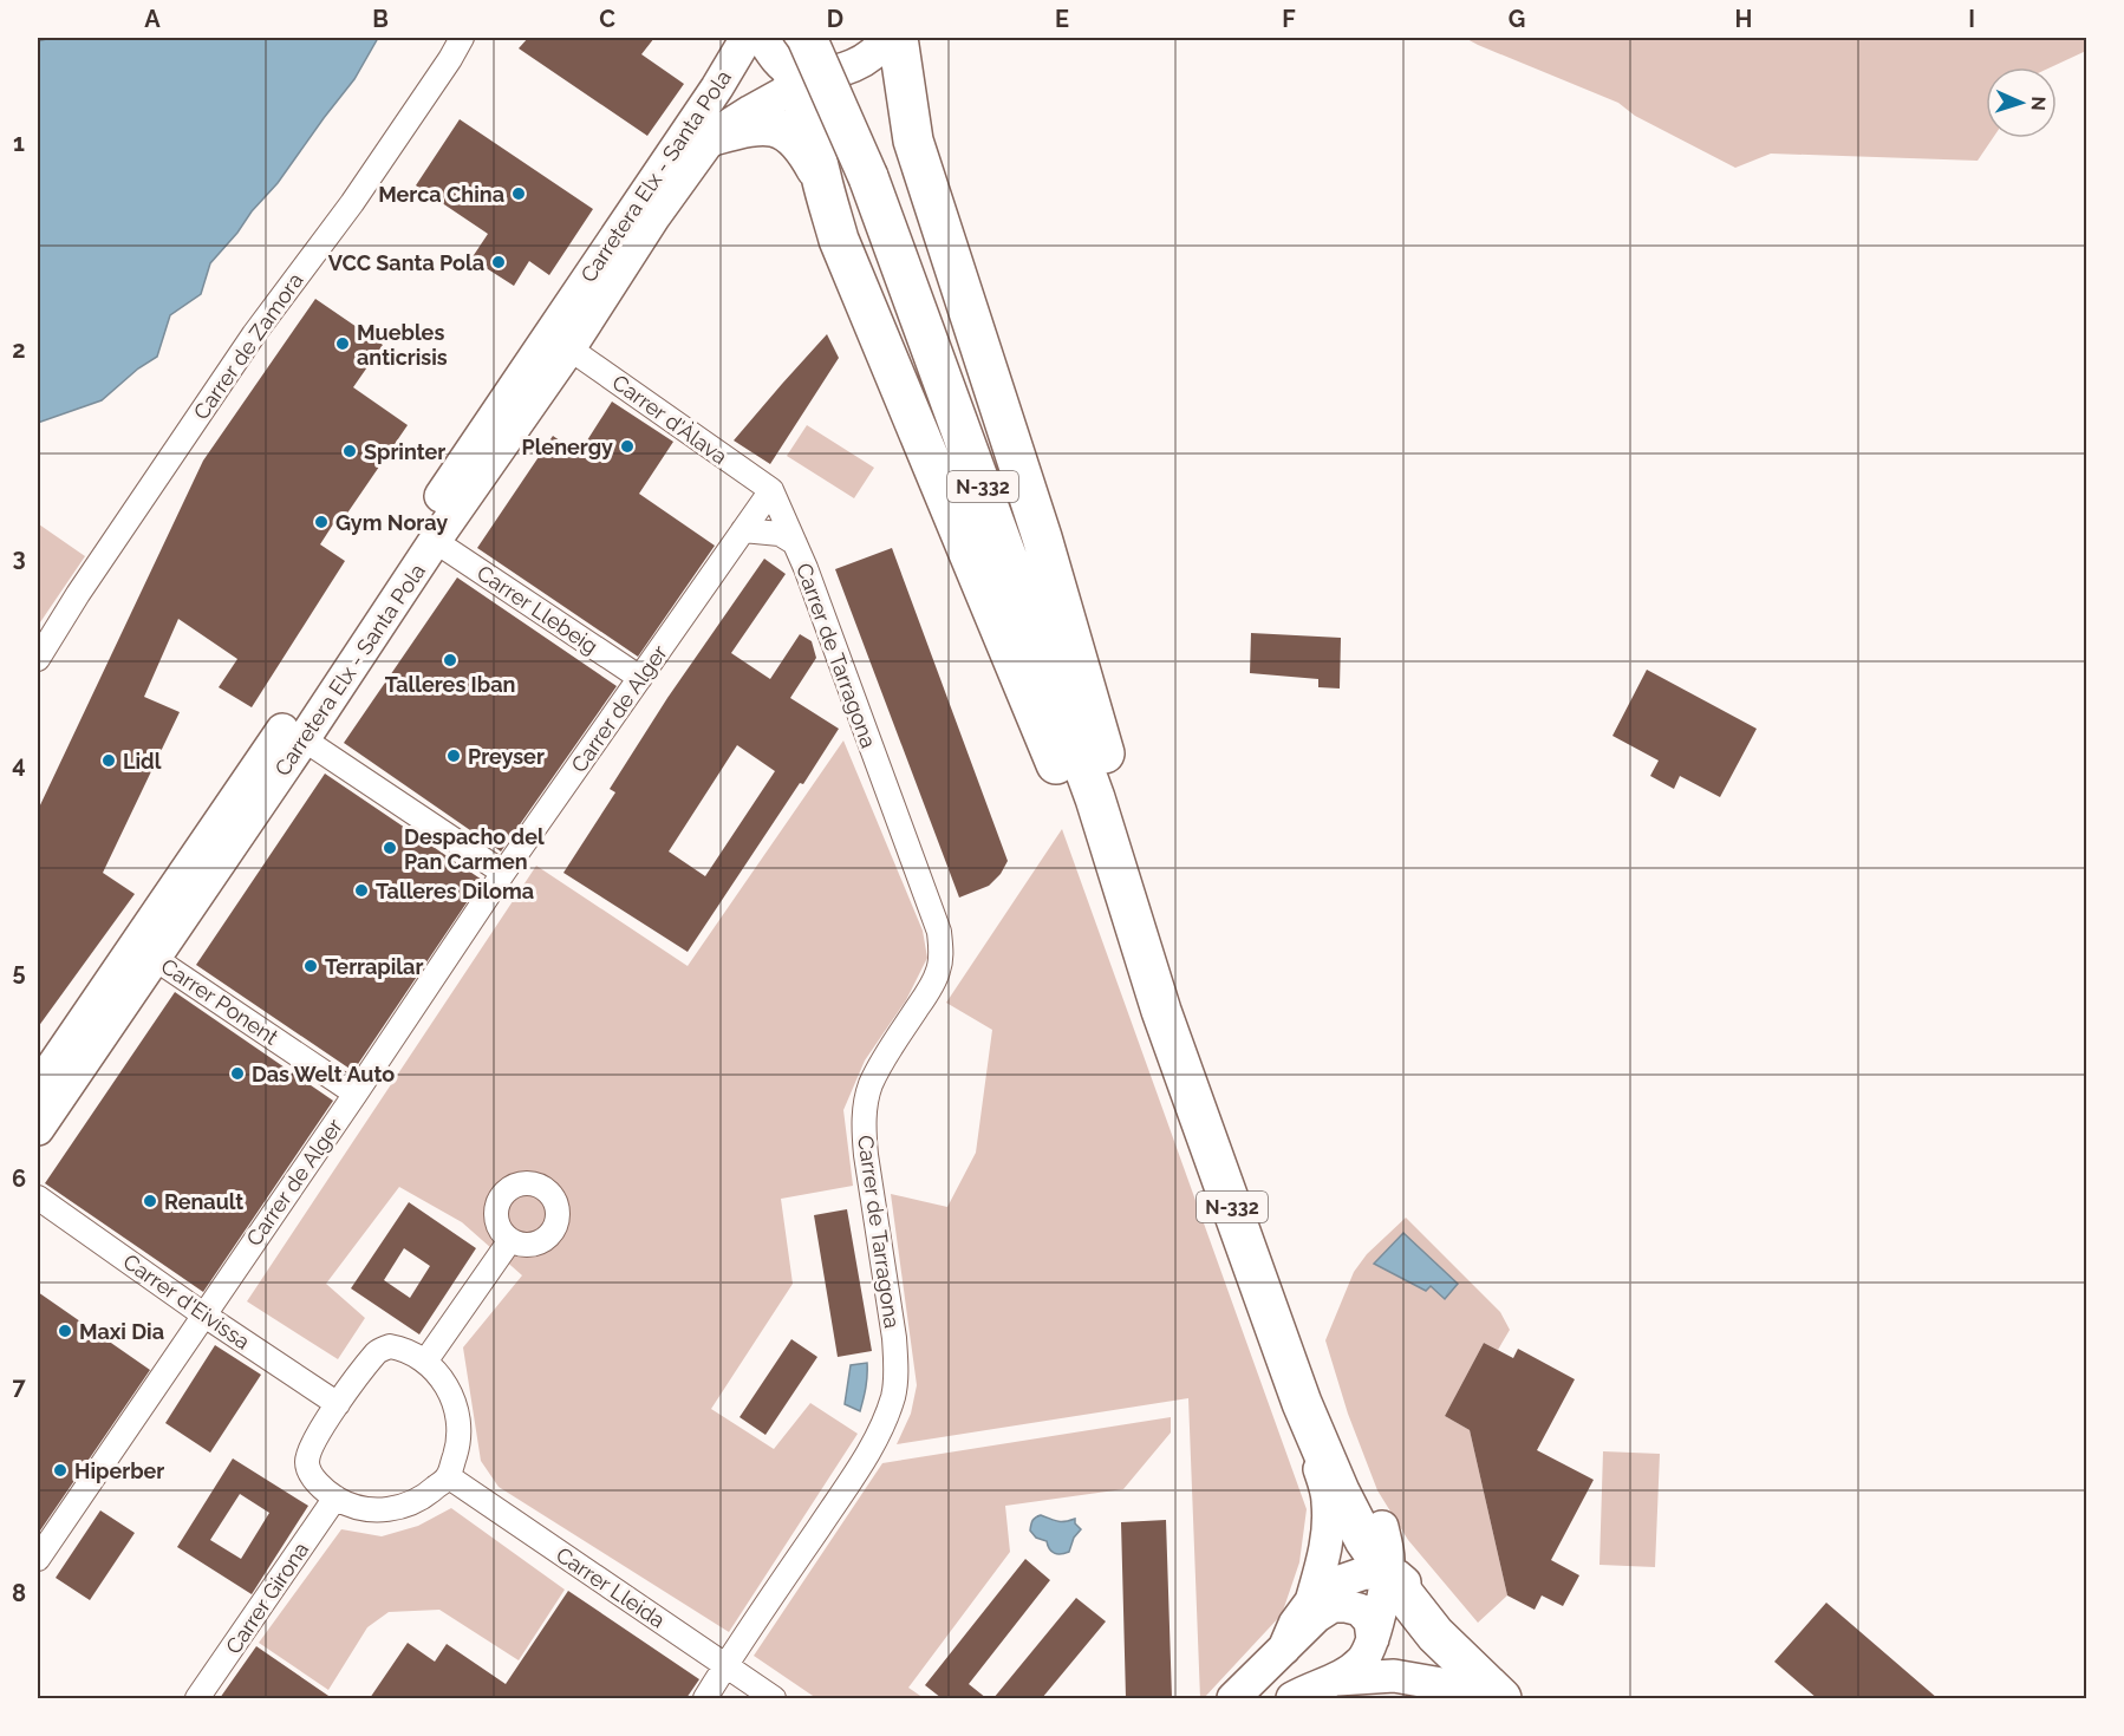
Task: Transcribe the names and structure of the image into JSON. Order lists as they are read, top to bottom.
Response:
{
  "streets": {
    "highway": ["N-332"],
    "main road": ["Carretera Elx - Santa Pola"],
    "street": [
      "Carrer de Zamora",
      "Carrer d'Àlava",
      "Carrer Llebeig",
      "Carrer de Tarragona",
      "Carrer de Alger",
      "Carrer Ponent",
      "Carrer d'Eivissa",
      "Carrer Lleida",
      "Carrer Girona"
    ]
  },
  "crossings": [
    ["Carretera Elx - Santa Pola", "Carrer d'Àlava"],
    ["Carretera Elx - Santa Pola", "N-332"],
    ["Carretera Elx - Santa Pola", "Carrer Llebeig"],
    ["Carretera Elx - Santa Pola", "Carrer Ponent"],
    ["Carrer d'Àlava", "Carrer de Tarragona"],
    ["Carrer d'Àlava", "Carrer de Alger"],
    ["Carrer Llebeig", "Carrer de Alger"],
    ["Carrer de Tarragona", "Carrer de Alger"],
    ["Carrer de Tarragona", "Carrer Lleida"],
    ["Carrer de Alger", "Carrer Ponent"],
    ["Carrer de Alger", "Carrer d'Eivissa"],
    ["Carrer d'Eivissa", "Carrer Lleida"],
    ["Carrer d'Eivissa", "Carrer Girona"],
    ["Carrer Lleida", "Carrer Girona"]
  ],
  "places": [
    "Merca China",
    "VCC Santa Pola",
    "Muebles anticrisis",
    "Plenergy",
    "Sprinter",
    "Gym Noray",
    "Talleres Iban",
    "Preyser",
    "Lidl",
    "Despacho del Pan Carmen",
    "Talleres Diloma",
    "Terrapilar",
    "Das Welt Auto",
    "Renault",
    "Maxi Dia",
    "Hiperber"
  ],
  "north": "right",
  "grid": {
    "columns": [
      "A",
      "B",
      "C",
      "D",
      "E",
      "F",
      "G",
      "H",
      "I"
    ],
    "rows": [
      "1",
      "2",
      "3",
      "4",
      "5",
      "6",
      "7",
      "8"
    ]
  }
}
